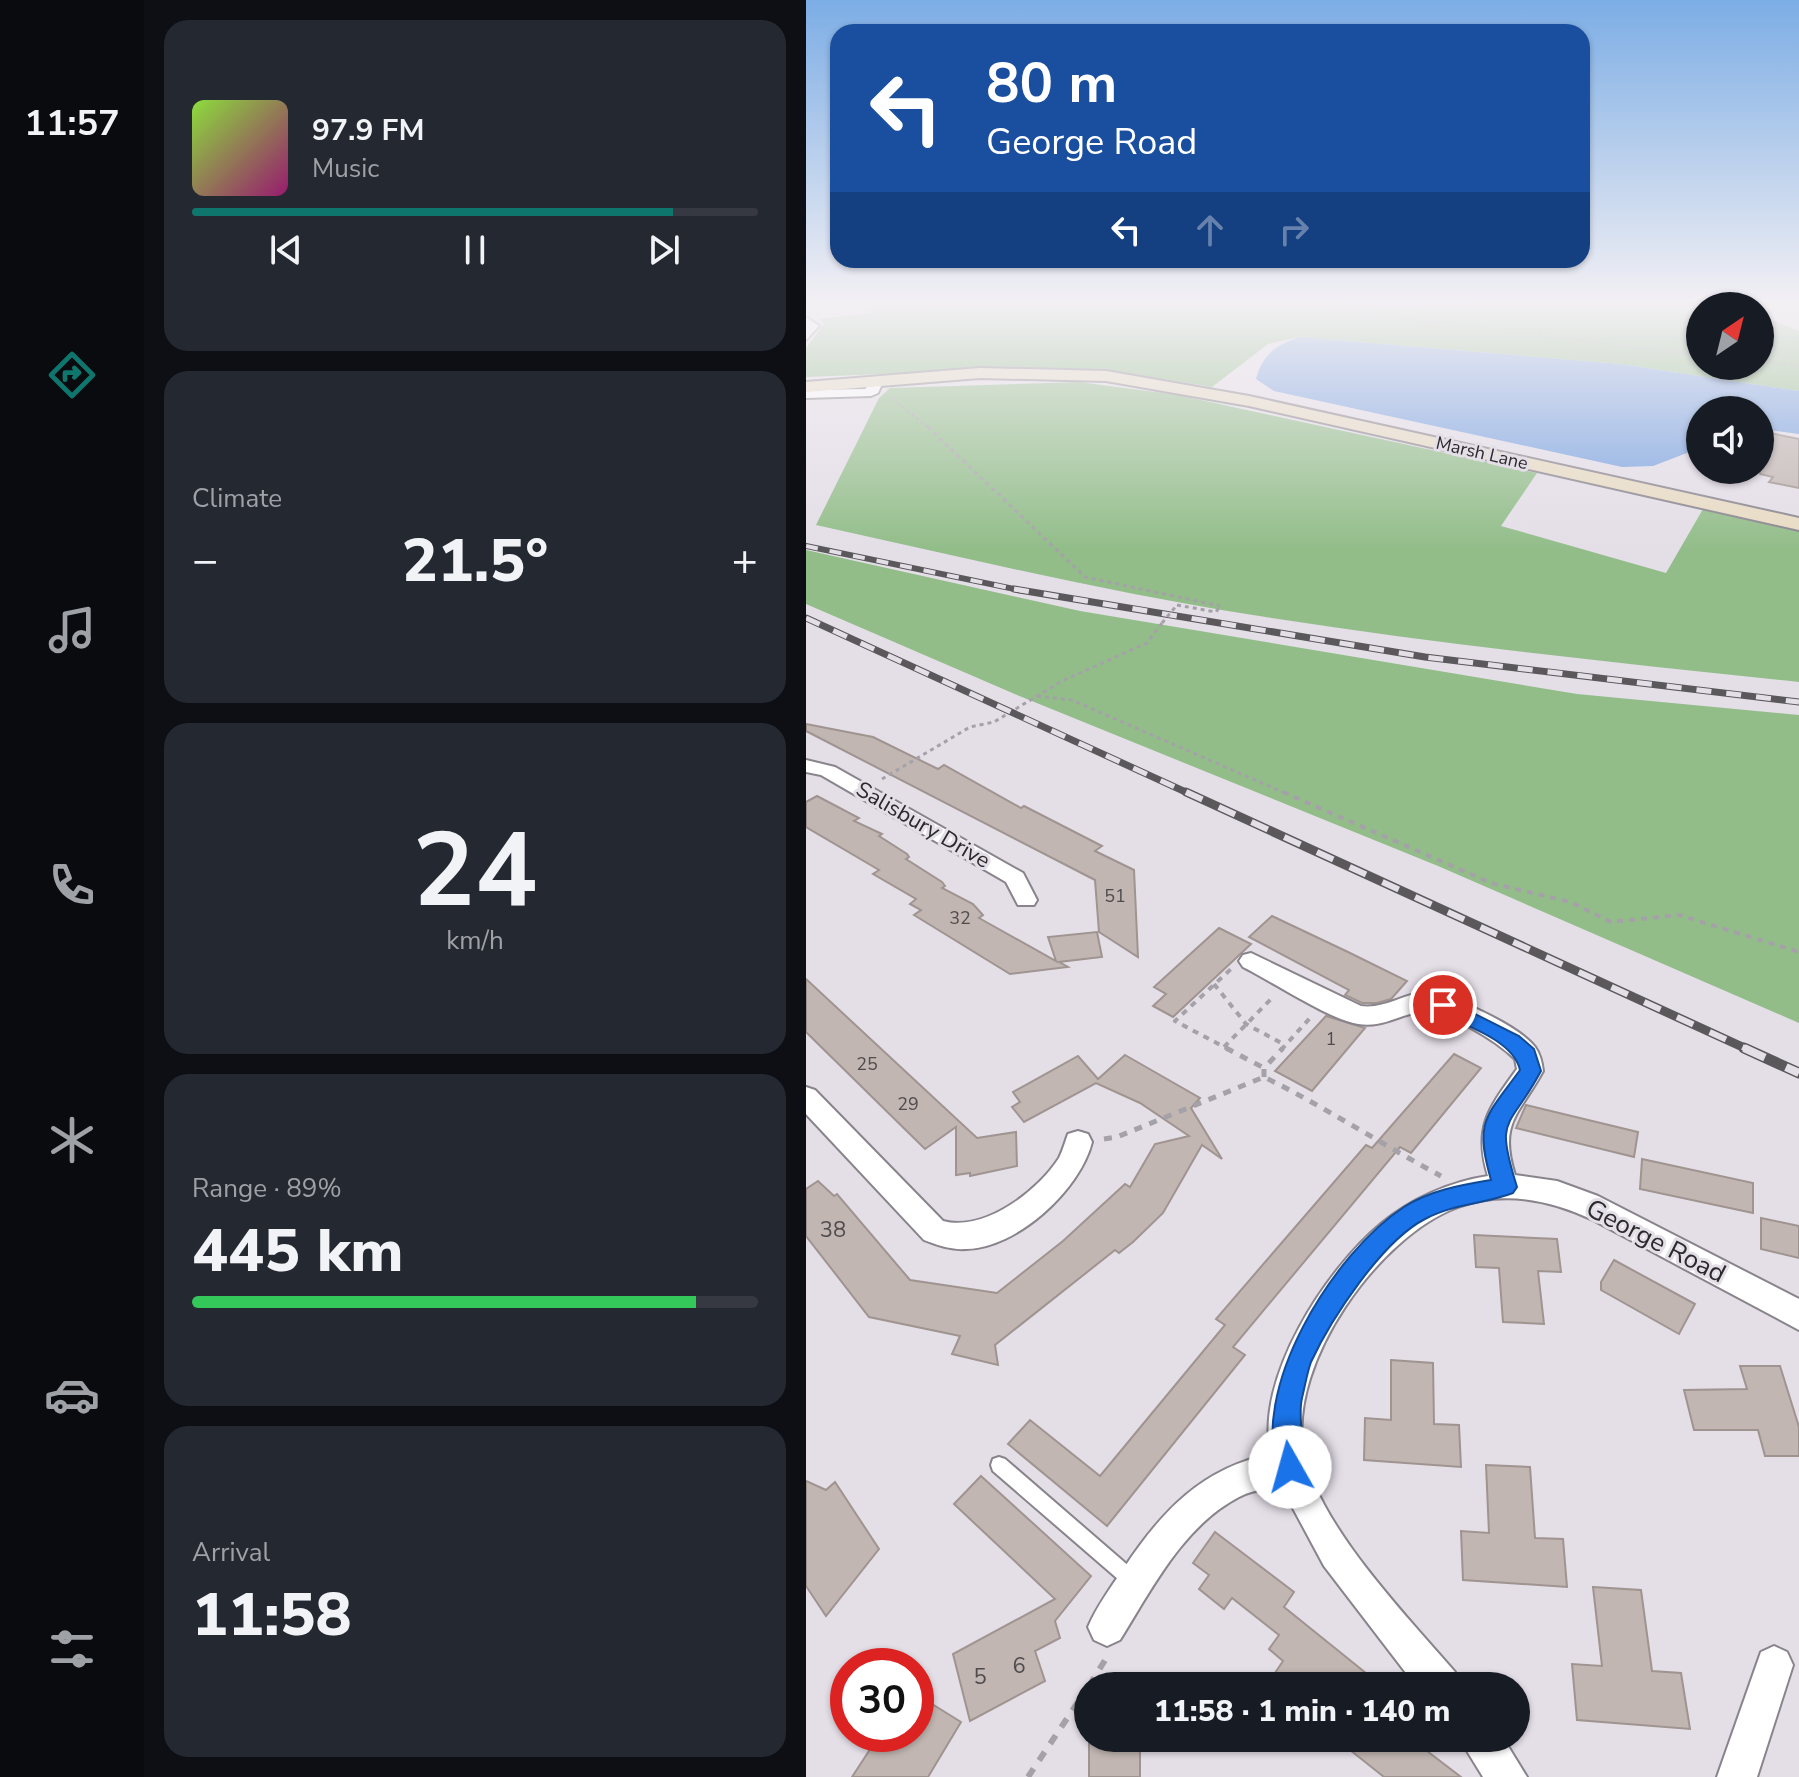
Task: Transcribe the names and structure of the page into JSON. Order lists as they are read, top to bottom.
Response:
{
  "streets": {
    "main road": ["Marsh Lane"],
    "street": ["Salisbury Drive", "George Road"]
  },
  "house_numbers": [
    "51",
    "32",
    "1",
    "25",
    "29",
    "38",
    "6",
    "5"
  ],
  "north": "top right",
  "page": {
    "tabs": "11:57",
    "turn": ["80 m", "George Road"],
    "song": ["97.9 FM", "Music"],
    "tile": [
      "Climate",
      ["24", "km/h"],
      ["Range · 89%", "445 km"],
      ["Arrival", "11:58"]
    ],
    "heat": ["−", "21.5°", "+"],
    "limit": "30",
    "trip": "11:58 · 1 min · 140 m"
  }
}
